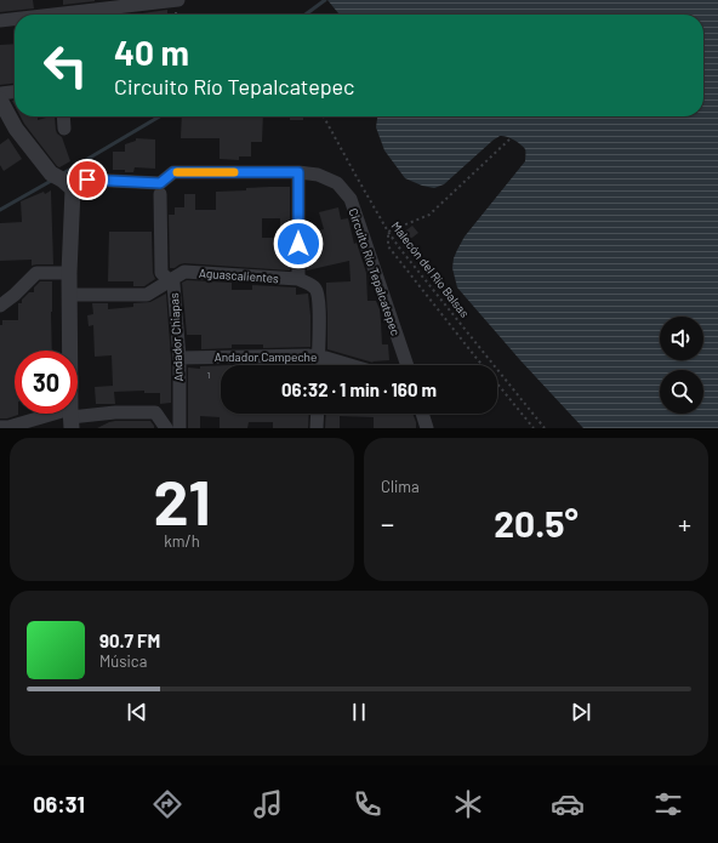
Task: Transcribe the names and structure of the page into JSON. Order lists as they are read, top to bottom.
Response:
{
  "streets": {
    "street": [
      "Circuito Río Tepalcatepec",
      "Aguascalientes",
      "Andador Chiapas",
      "Andador Campeche"
    ],
    "path": ["Malecón del Río Balsas"]
  },
  "crossings": [
    ["Aguascalientes", "Andador Chiapas"],
    ["Andador Chiapas", "Andador Campeche"]
  ],
  "house_numbers": ["1"],
  "page": {
    "turn": ["40 m", "Circuito Río Tepalcatepec"],
    "limit": "30",
    "trip": "06:32 · 1 min · 160 m",
    "tile": [
      ["21", "km/h"],
      "Clima"
    ],
    "heat": ["−", "20.5°", "+"],
    "song": ["90.7 FM", "Música"],
    "tabs": "06:31"
  }
}
